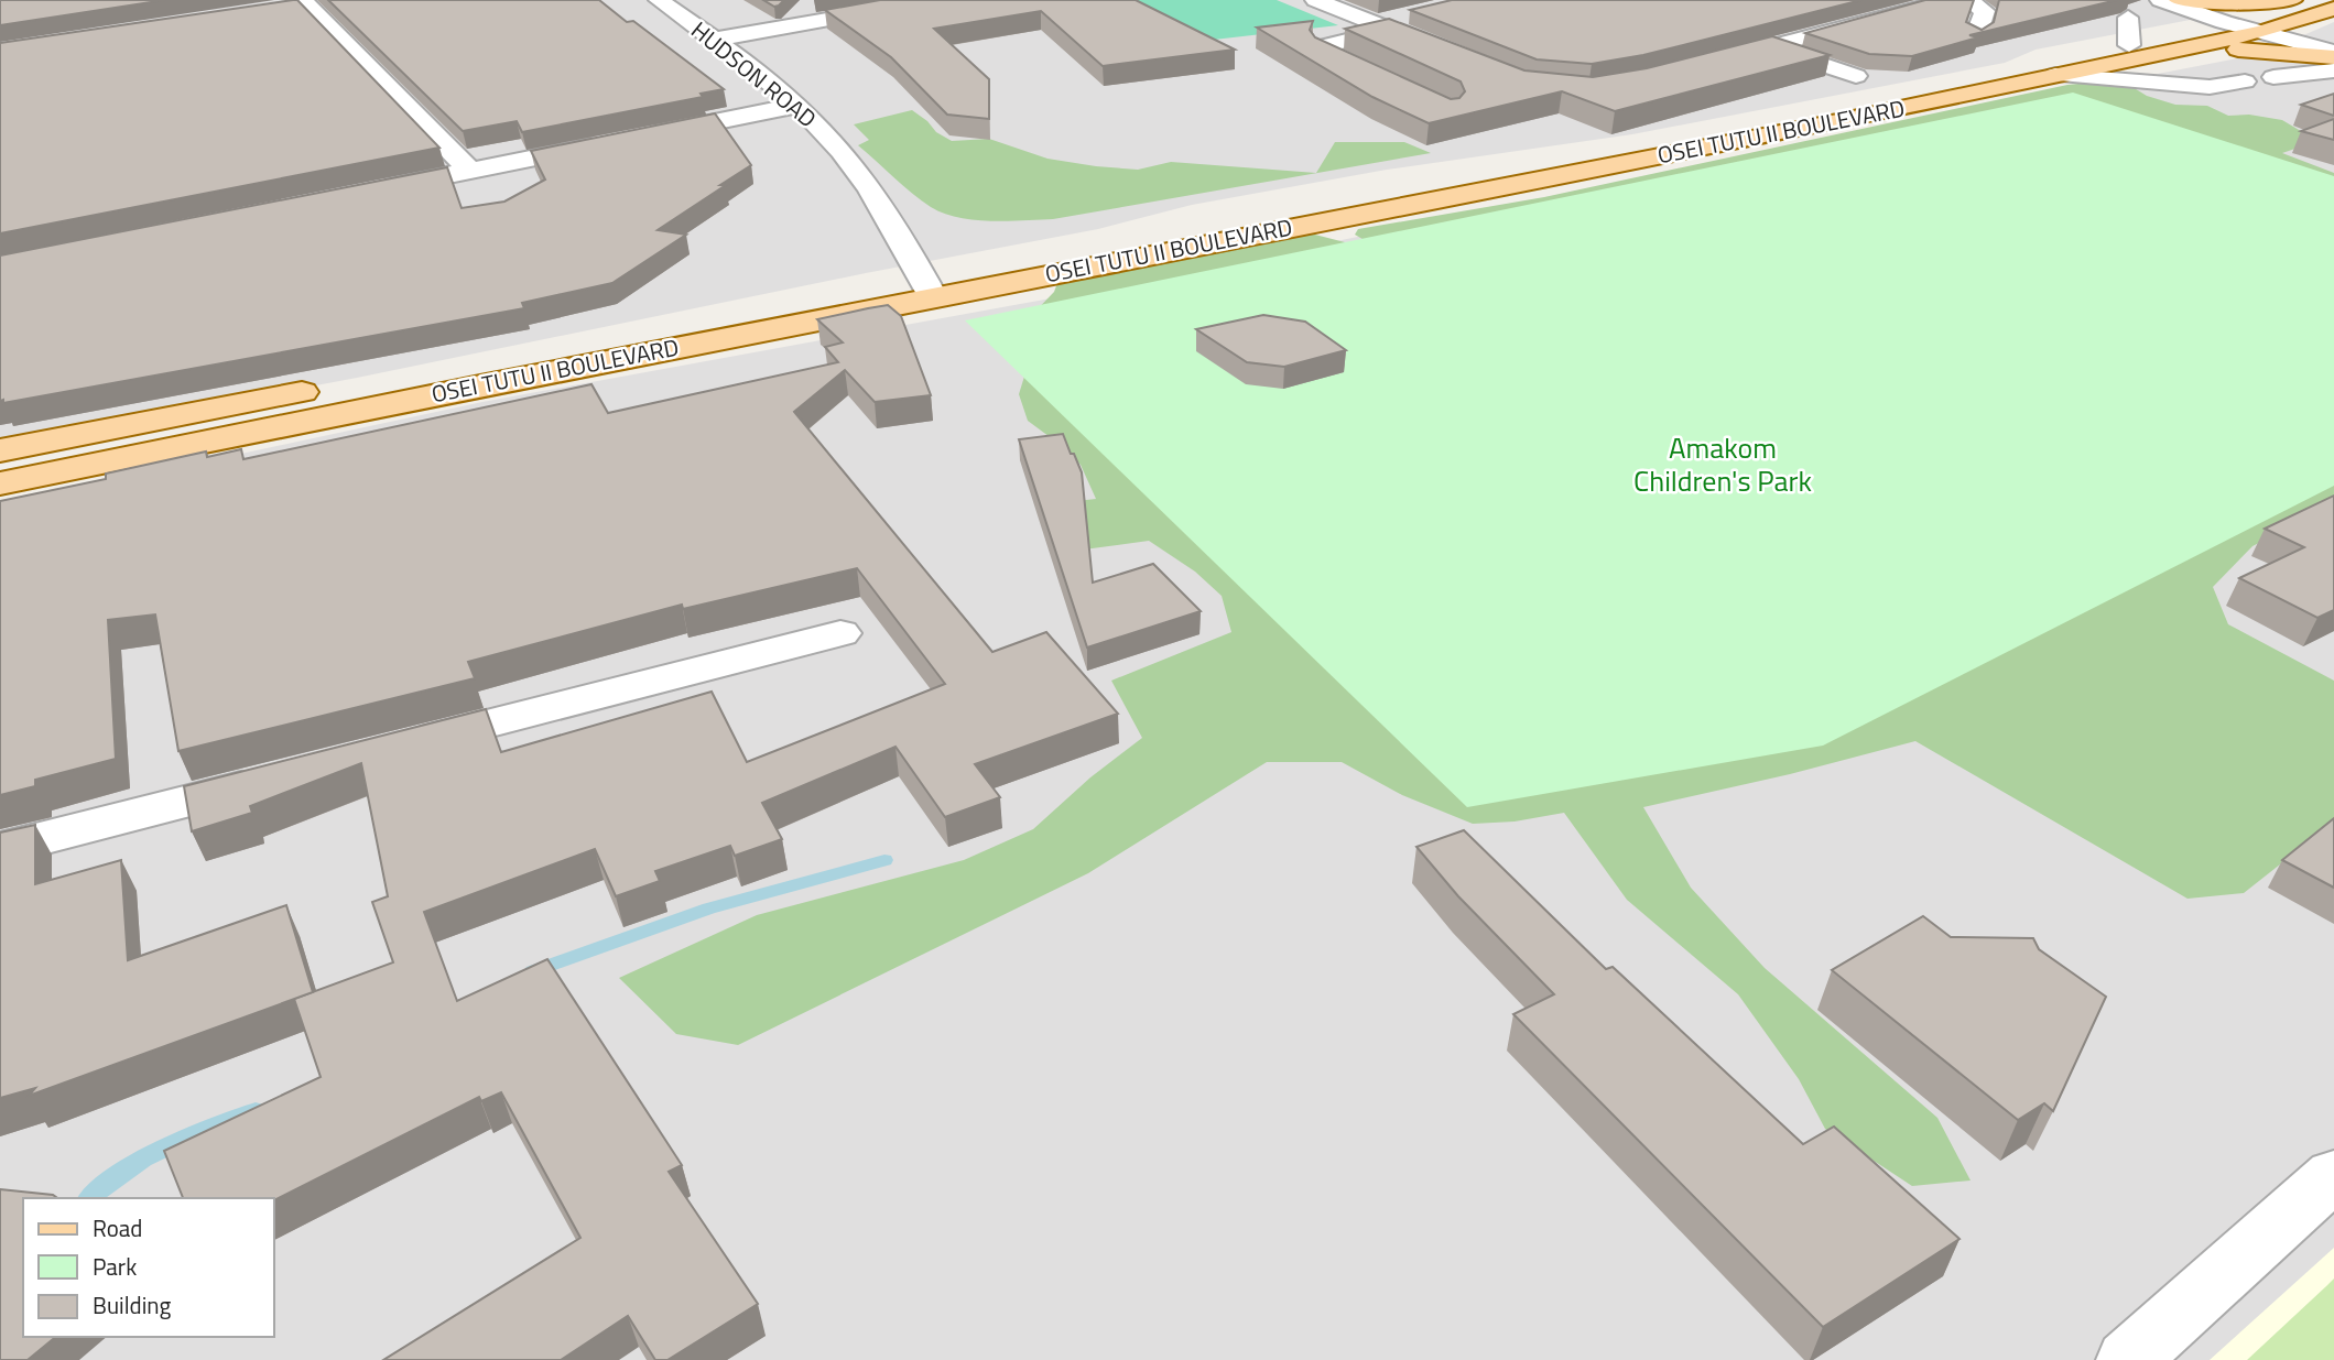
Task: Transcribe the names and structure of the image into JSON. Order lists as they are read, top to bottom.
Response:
{
  "streets": {
    "main road": ["OSEI TUTU II BOULEVARD"],
    "street": ["HUDSON ROAD"]
  },
  "crossings": [
    ["HUDSON ROAD", "OSEI TUTU II BOULEVARD"]
  ],
  "parks": ["Amakom Children's Park"],
  "legend": ["Road", "Park", "Building"]
}
